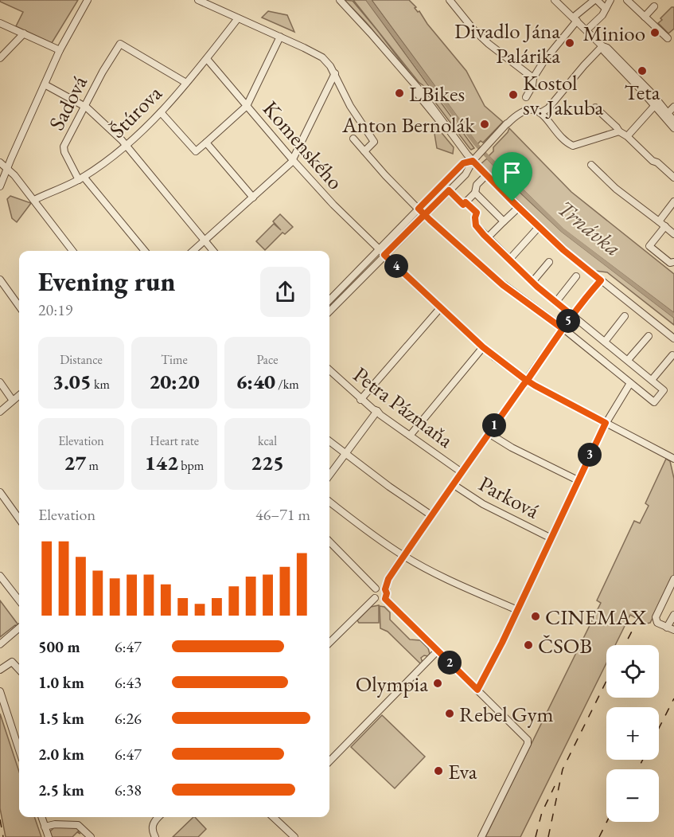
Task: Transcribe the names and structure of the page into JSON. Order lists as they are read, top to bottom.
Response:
{
  "streets": {
    "street": [
      "Sadová",
      "Štúrova",
      "Komenského",
      "Petra Pázmaňa",
      "Parková"
    ]
  },
  "crossings": [
    ["Sadová", "Štúrova"],
    ["Štúrova", "Komenského"]
  ],
  "water": ["Trnávka"],
  "places": [
    "Minioo",
    "Divadlo Jána Palárika",
    "Teta",
    "LBikes",
    "Kostol sv. Jakuba",
    "Anton Bernolák",
    "CINEMAX",
    "ČSOB",
    "Olympia",
    "Rebel Gym",
    "Eva"
  ],
  "page": {
    "heading": ["Evening run", "20:19"],
    "pins": [
      "4",
      "5",
      "1",
      "3",
      "2"
    ],
    "stats": [
      ["Distance", "3.05 km"],
      ["Time", "20:20"],
      ["Pace", "6:40 /km"],
      ["Elevation", "27 m"],
      ["Heart rate", "142 bpm"],
      ["kcal", "225"]
    ],
    "chart": ["Elevation", "46–71 m"],
    "list": [
      {
        "name": "500 m",
        "note": "6:47"
      },
      {
        "name": "1.0 km",
        "note": "6:43"
      },
      {
        "name": "1.5 km",
        "note": "6:26"
      },
      {
        "name": "2.0 km",
        "note": "6:47"
      },
      {
        "name": "2.5 km",
        "note": "6:38"
      }
    ],
    "map_buttons": ["+", "−"]
  }
}
